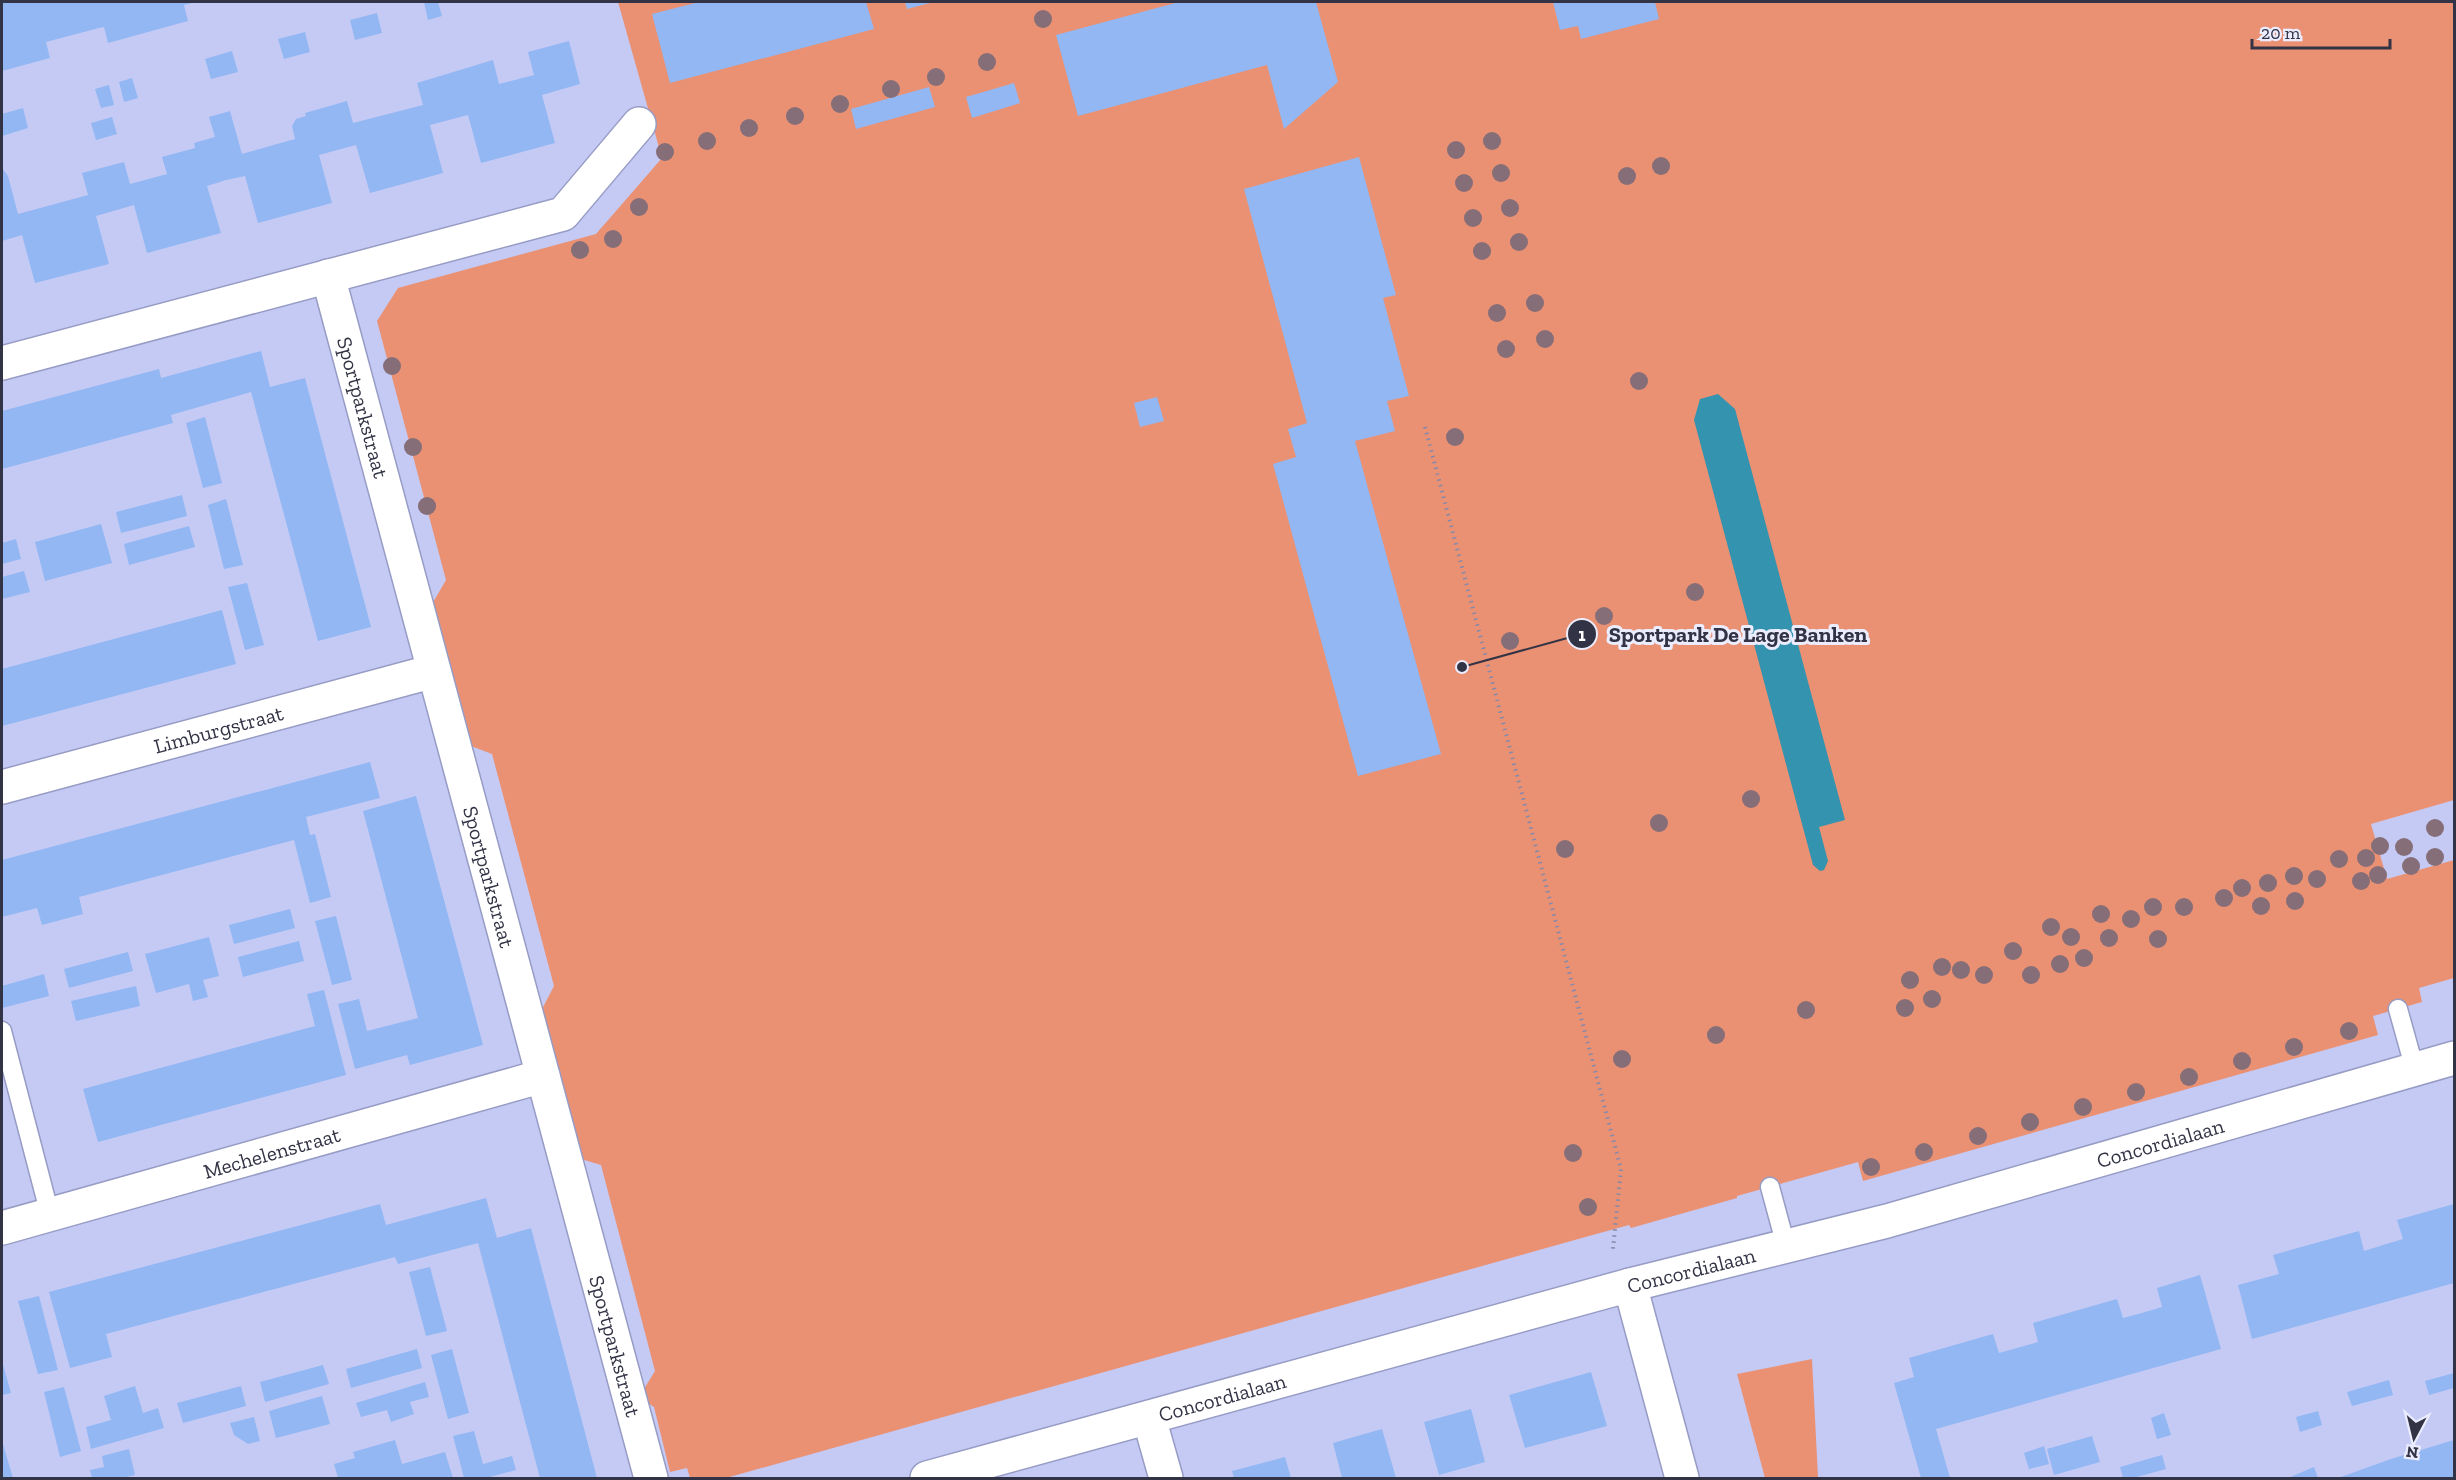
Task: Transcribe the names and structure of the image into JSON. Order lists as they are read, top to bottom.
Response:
{
  "streets": {
    "street": [
      "Sportparkstraat",
      "Limburgstraat",
      "Concordialaan",
      "Mechelenstraat"
    ]
  },
  "crossings": [
    ["Sportparkstraat", "Limburgstraat"],
    ["Sportparkstraat", "Mechelenstraat"]
  ],
  "places": ["Sportpark De Lage Banken"],
  "scale_bar": "20 m",
  "north": "bottom"
}
